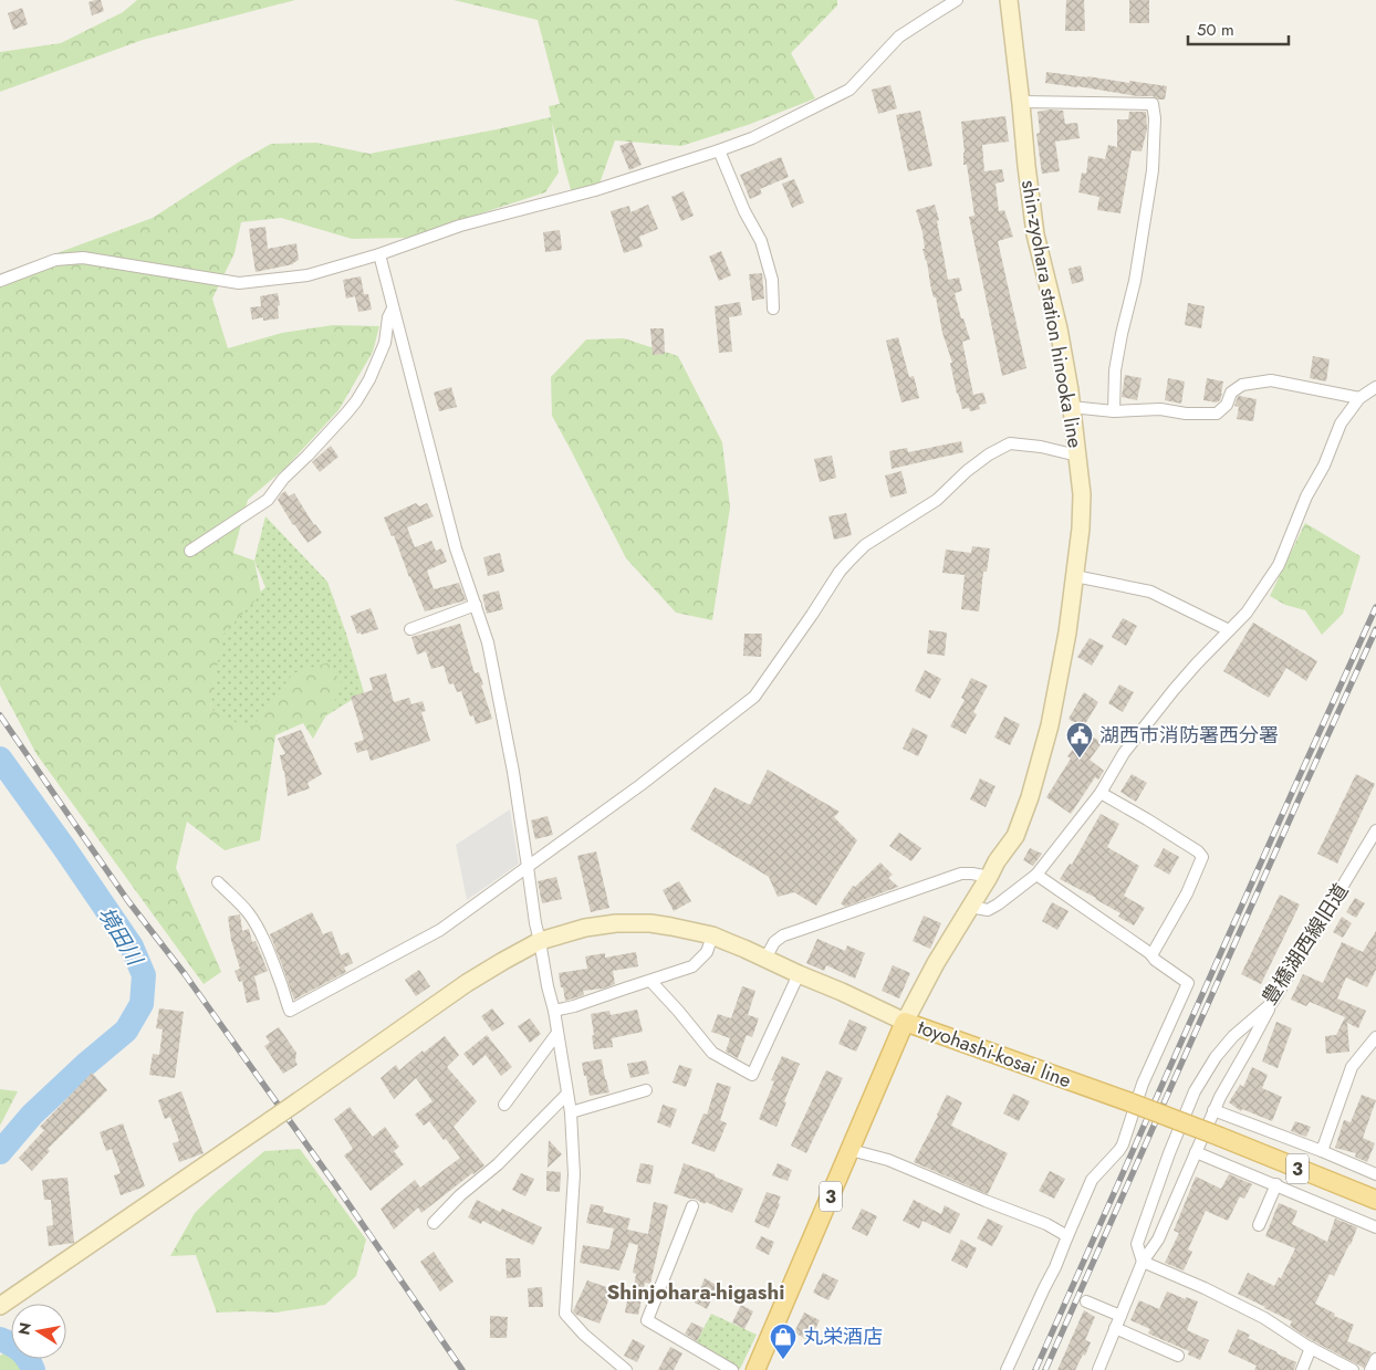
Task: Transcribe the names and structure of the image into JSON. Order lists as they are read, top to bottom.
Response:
{
  "streets": {
    "main road": ["shin-zyohara station hinooka line", "toyohashi-kosai line", "3"],
    "street": ["豊橋湖西線旧道"]
  },
  "crossings": [
    ["shin-zyohara station hinooka line", "toyohashi-kosai line"]
  ],
  "districts": ["Shinjohara-higashi"],
  "water": ["境田川"],
  "places": {
    "public building": ["湖西市消防署西分署"],
    "shop": ["丸栄酒店"]
  },
  "scale_bar": "50 m",
  "north": "left"
}
